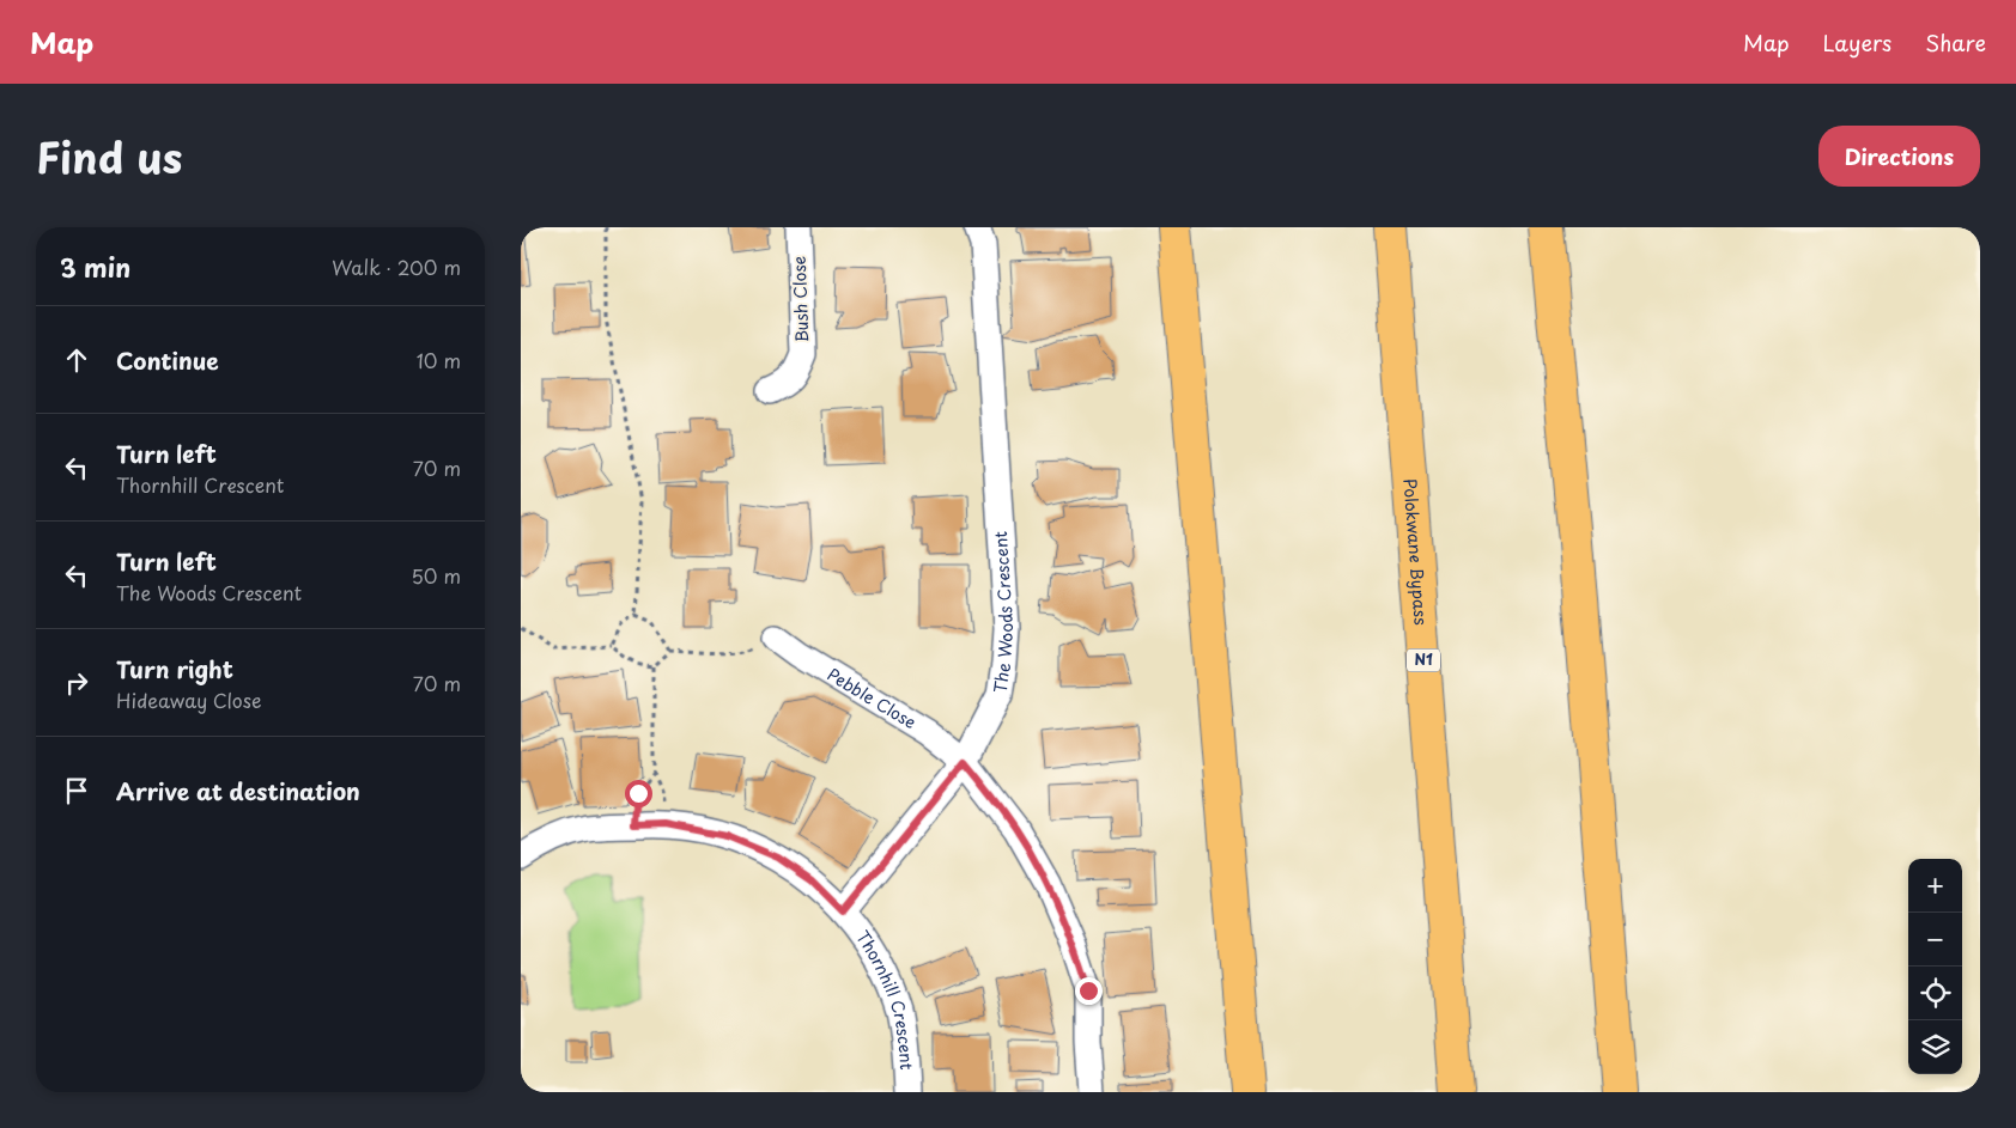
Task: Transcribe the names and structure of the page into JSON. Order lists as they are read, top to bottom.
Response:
{
  "streets": {
    "main road": ["Polokwane Bypass", "N1"],
    "street": [
      "Bush Close",
      "The Woods Crescent",
      "Pebble Close",
      "Thornhill Crescent"
    ]
  },
  "crossings": [
    ["The Woods Crescent", "Pebble Close"],
    ["The Woods Crescent", "Thornhill Crescent"]
  ],
  "page": {
    "header": "Map",
    "nav": ["Map", "Layers", "Share"],
    "title": "Find us",
    "buttons": "Directions",
    "heading": ["3 min", "Walk · 200 m"],
    "list": [
      ["Continue", "10 m"],
      ["Turn left", "Thornhill Crescent", "70 m"],
      ["Turn left", "The Woods Crescent", "50 m"],
      ["Turn right", "Hideaway Close", "70 m"],
      "Arrive at destination"
    ],
    "map_buttons": ["+", "−"]
  }
}
